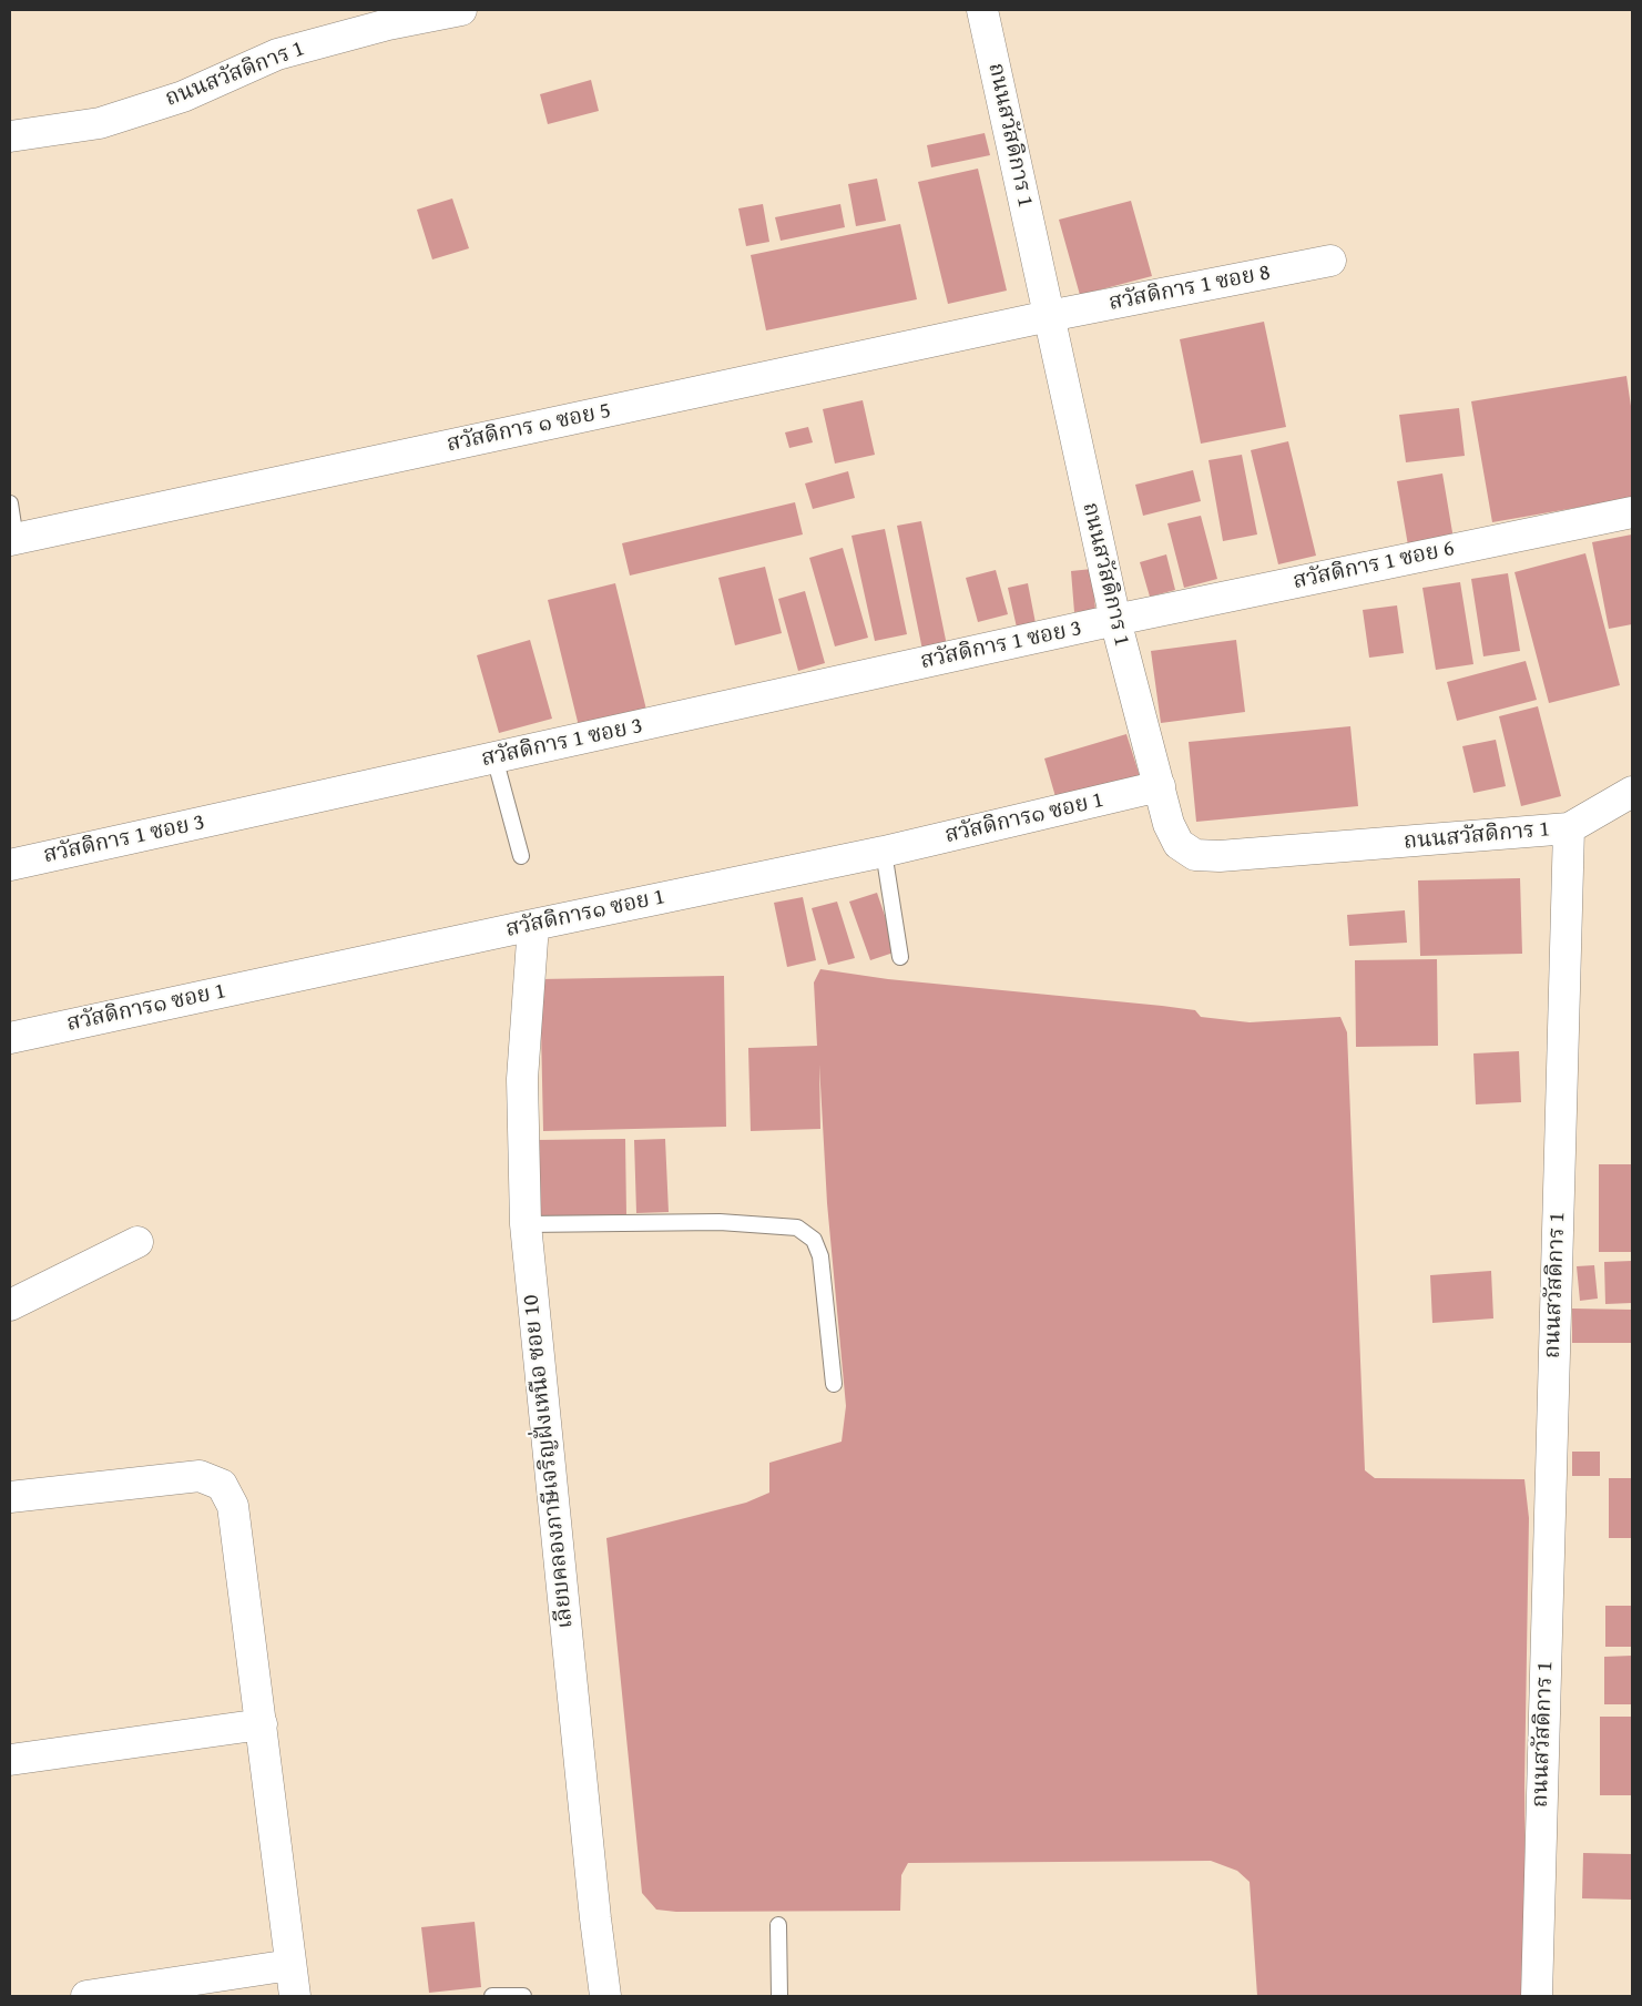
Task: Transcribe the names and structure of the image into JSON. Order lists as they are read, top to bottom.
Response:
{
  "streets": {
    "street": [
      "ถนนสวัสดิการ 1",
      "สวัสดิการ 1 ซอย 8",
      "สวัสดิการ ๑ ซอย 5",
      "สวัสดิการ 1 ซอย 6",
      "สวัสดิการ 1 ซอย 3",
      "สวัสดิการ๑ ซอย 1",
      "เลียบคลองภาษีเจริญฝั่งเหนือ ซอย 10"
    ]
  },
  "crossings": [
    ["ถนนสวัสดิการ 1", "สวัสดิการ 1 ซอย 8"],
    ["ถนนสวัสดิการ 1", "สวัสดิการ ๑ ซอย 5"],
    ["ถนนสวัสดิการ 1", "สวัสดิการ 1 ซอย 6"],
    ["ถนนสวัสดิการ 1", "สวัสดิการ 1 ซอย 3"],
    ["ถนนสวัสดิการ 1", "สวัสดิการ๑ ซอย 1"],
    ["สวัสดิการ 1 ซอย 8", "สวัสดิการ ๑ ซอย 5"],
    ["สวัสดิการ 1 ซอย 6", "สวัสดิการ 1 ซอย 3"],
    ["สวัสดิการ๑ ซอย 1", "เลียบคลองภาษีเจริญฝั่งเหนือ ซอย 10"]
  ]
}
